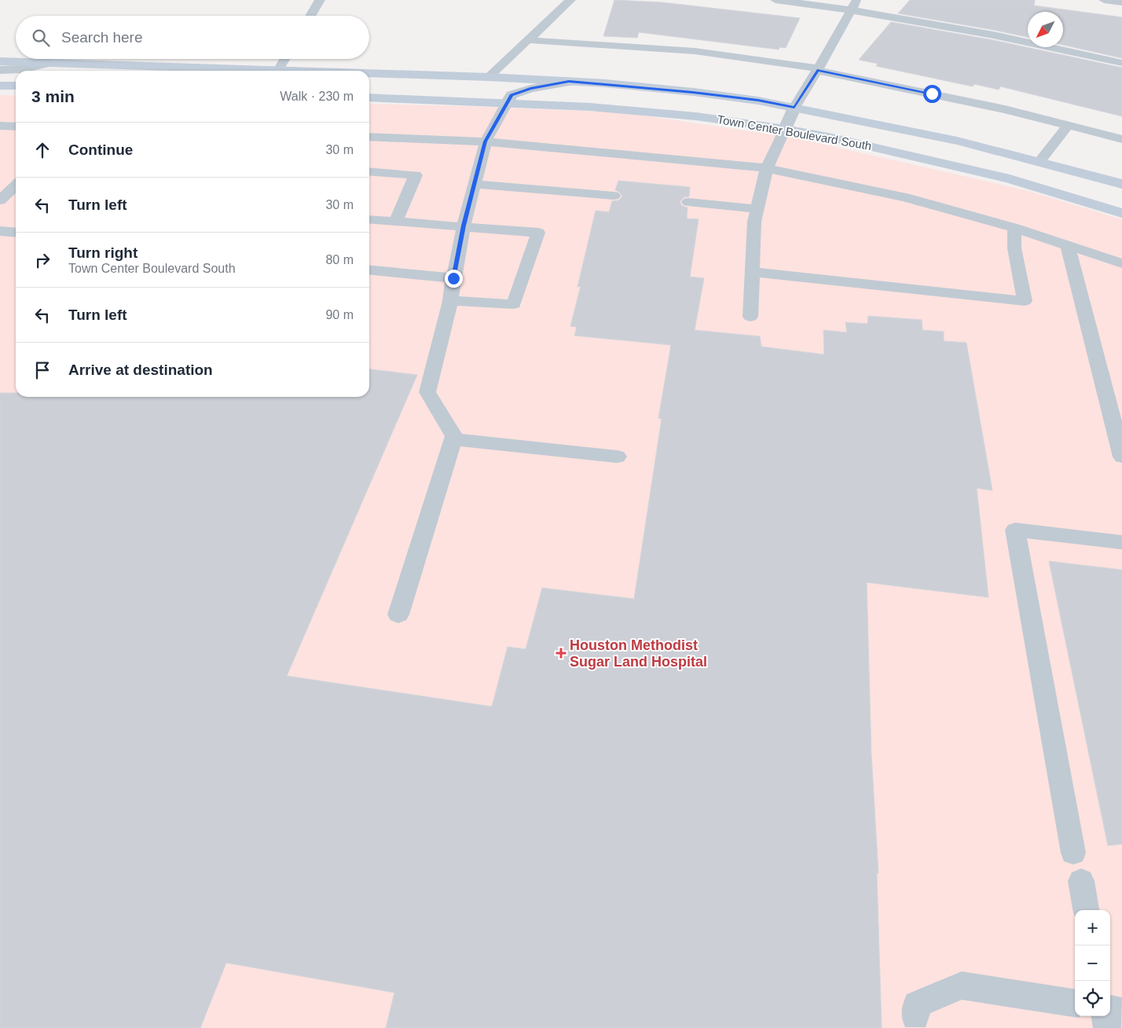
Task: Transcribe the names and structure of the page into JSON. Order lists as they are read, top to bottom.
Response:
{
  "streets": {
    "street": ["Town Center Boulevard South"]
  },
  "places": {
    "health": ["Houston Methodist Sugar Land Hospital"]
  },
  "north": "bottom left",
  "page": {
    "search": "Search here",
    "heading": ["3 min", "Walk · 230 m"],
    "list": [
      ["Continue", "30 m"],
      ["Turn left", "30 m"],
      ["Turn right", "Town Center Boulevard South", "80 m"],
      ["Turn left", "90 m"],
      "Arrive at destination"
    ],
    "map_buttons": ["+", "−"]
  }
}
